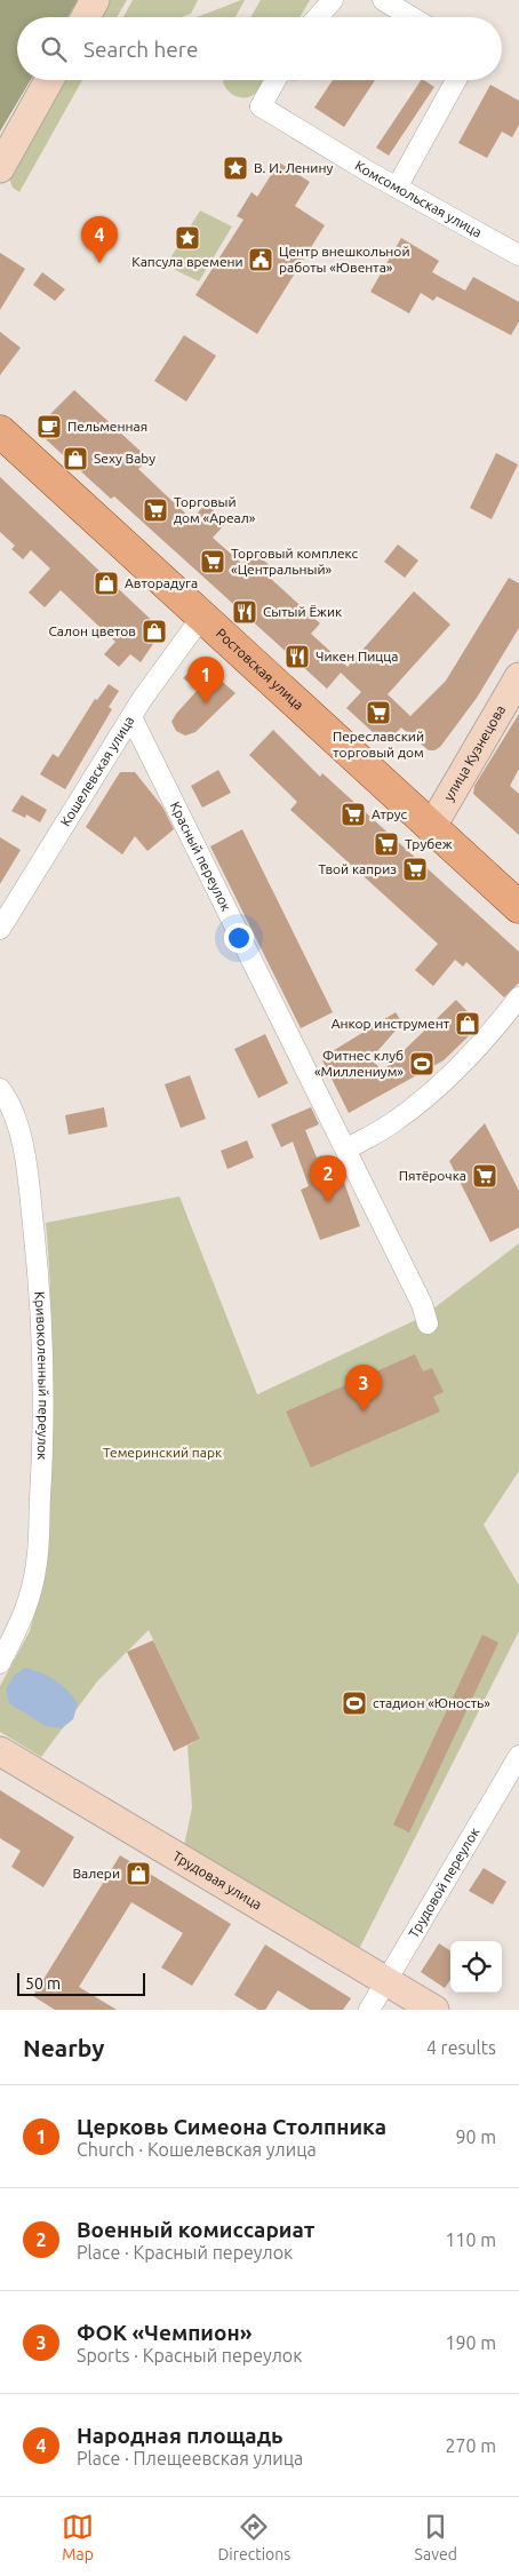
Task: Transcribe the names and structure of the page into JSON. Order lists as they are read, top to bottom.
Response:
{
  "streets": {
    "main road": ["Ростовская улица"],
    "street": [
      "Комсомольская улица",
      "улица Кузнецова",
      "Кошелевская улица",
      "Красный переулок",
      "Кривоколенный переулок",
      "Трудовая улица",
      "Трудовой переулок"
    ]
  },
  "crossings": [
    ["Ростовская улица", "улица Кузнецова"],
    ["Ростовская улица", "Кошелевская улица"],
    ["Кошелевская улица", "Красный переулок"],
    ["Трудовая улица", "Трудовой переулок"]
  ],
  "parks": ["Темеринский парк"],
  "places": {
    "place": ["В. И. Ленину", "Капсула времени"],
    "public building": ["Центр внешкольной работы «Ювента»"],
    "cafe": ["Пельменная"],
    "shop": [
      "Sexy Baby",
      "Авторадуга",
      "Салон цветов",
      "Анкор инструмент",
      "Валери"
    ],
    "supermarket": [
      "Торговый дом «Ареал»",
      "Торговый комплекс «Центральный»",
      "Переславский торговый дом",
      "Атрус",
      "Трубеж",
      "Твой каприз",
      "Пятёрочка"
    ],
    "restaurant": ["Сытый Ёжик", "Чикен Пицца"],
    "sports": ["Фитнес клуб «Миллениум»", "стадион «Юность»"]
  },
  "scale_bar": "50 m",
  "page": {
    "search": "Search here",
    "pins": [
      "4",
      "1",
      "2",
      "3"
    ],
    "scale": "50 m",
    "heading": ["Nearby", "4 results"],
    "list": [
      {
        "mark": "1",
        "name": "Церковь Симеона Столпника",
        "note": "Church · Кошелевская улица",
        "value": "90 m"
      },
      {
        "mark": "2",
        "name": "Военный комиссариат",
        "note": "Place · Красный переулок",
        "value": "110 m"
      },
      {
        "mark": "3",
        "name": "ФОК «Чемпион»",
        "note": "Sports · Красный переулок",
        "value": "190 m"
      },
      {
        "mark": "4",
        "name": "Народная площадь",
        "note": "Place · Плещеевская улица",
        "value": "270 m"
      }
    ],
    "nav": ["Map", "Directions", "Saved"]
  }
}
